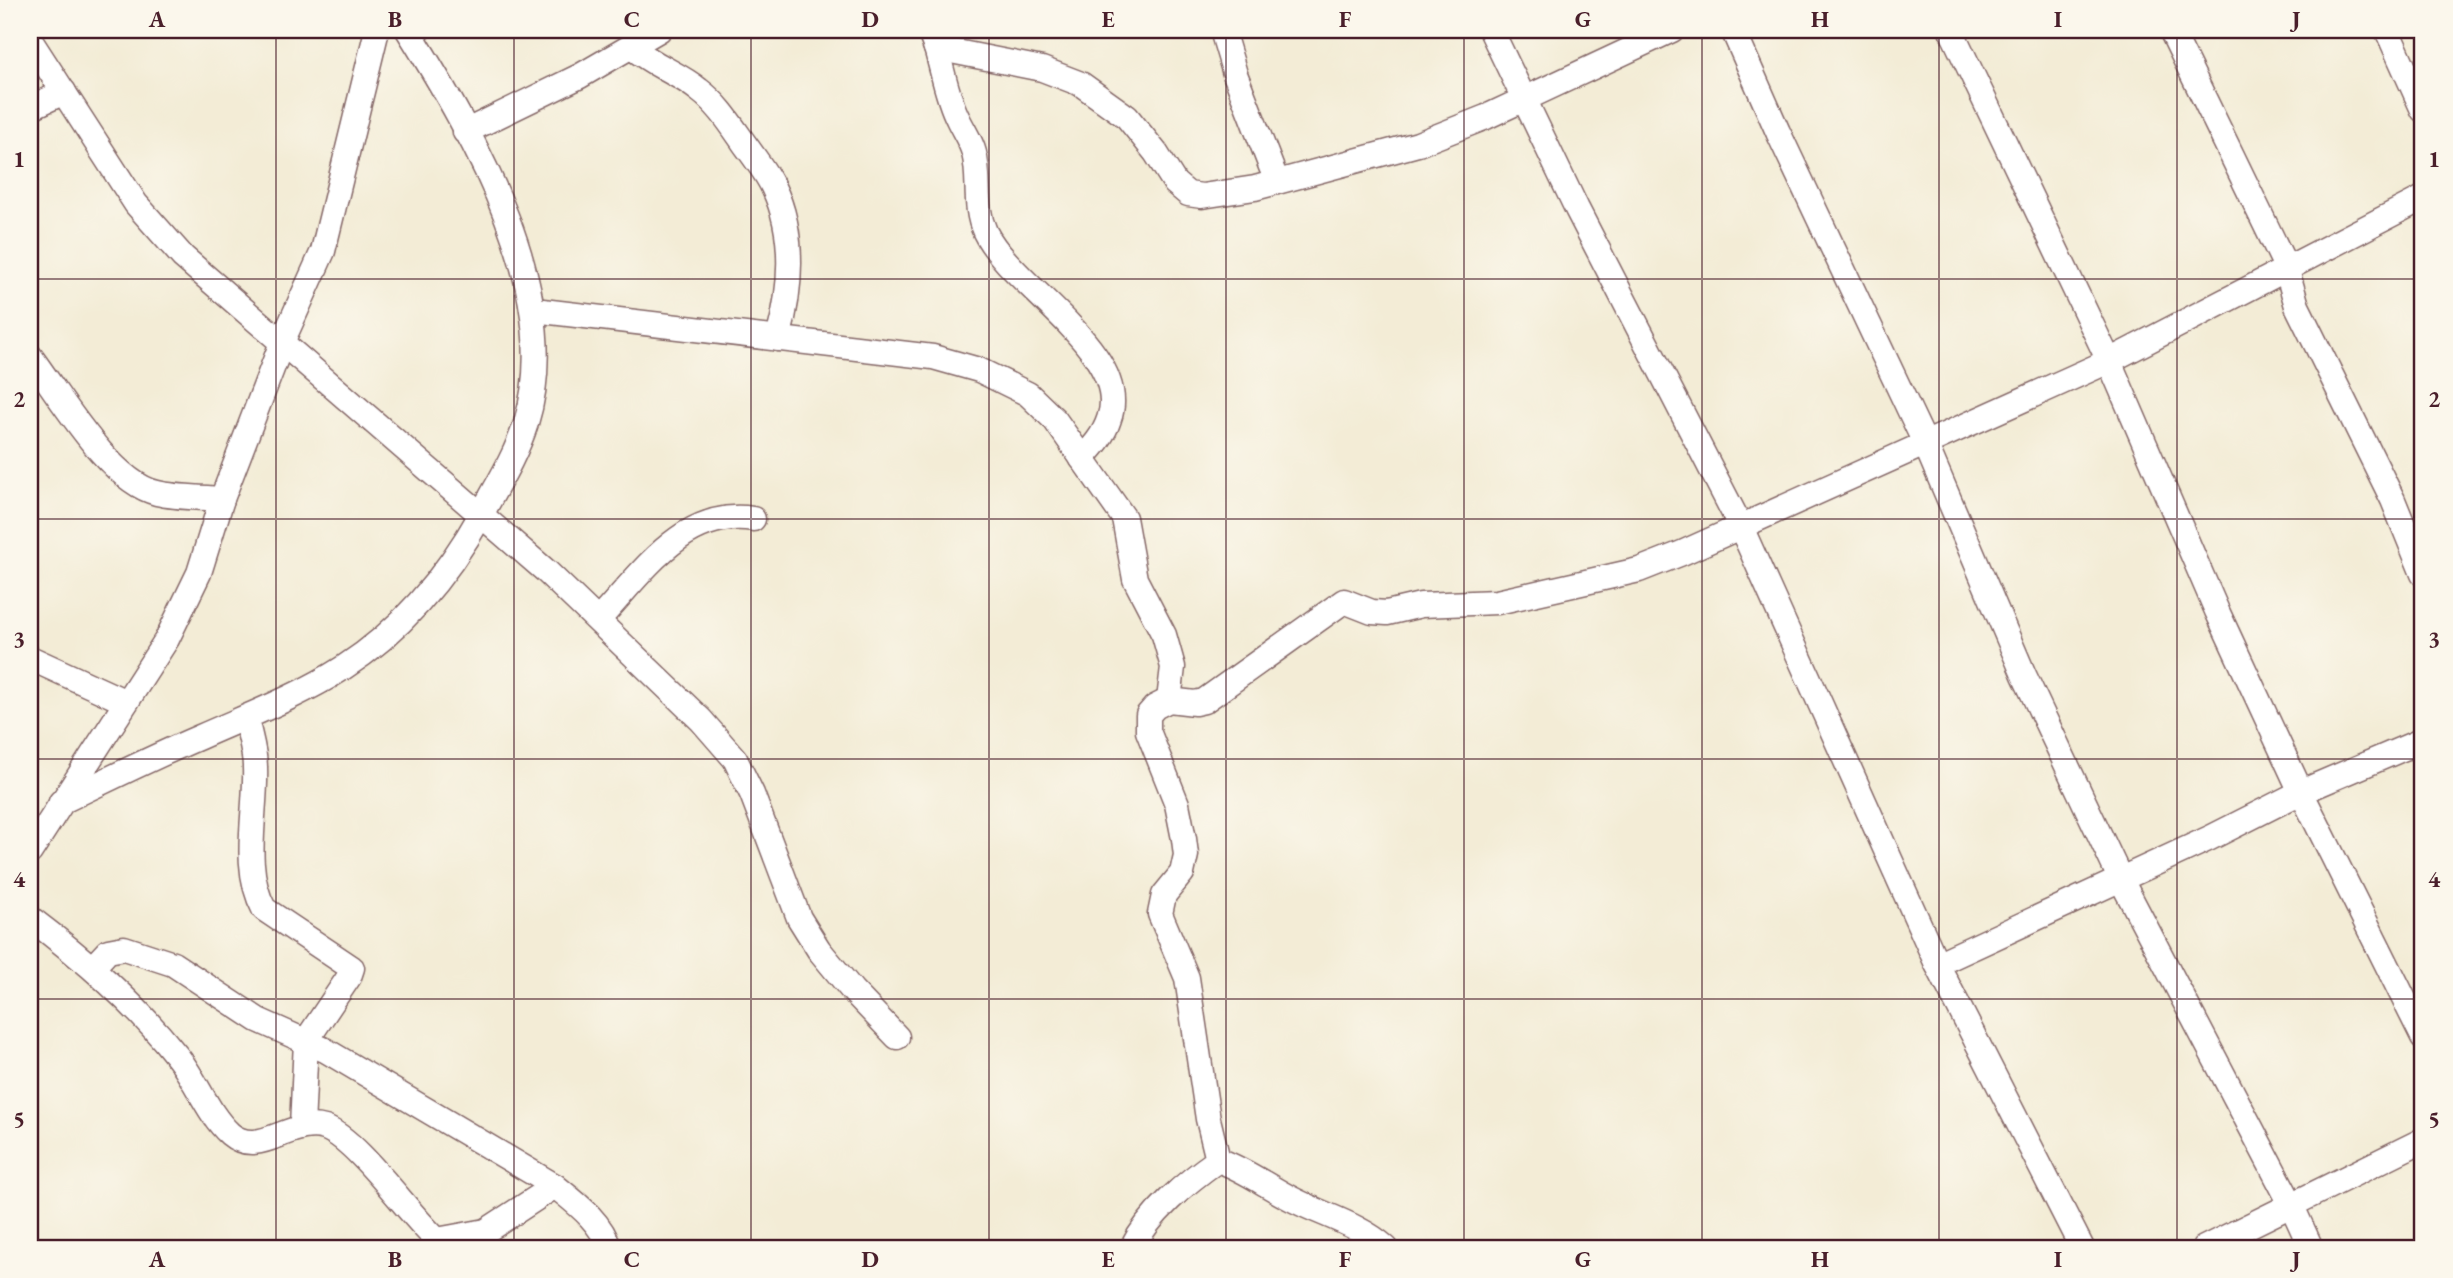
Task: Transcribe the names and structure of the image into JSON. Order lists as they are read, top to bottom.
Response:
{
  "grid": {
    "columns": [
      "A",
      "B",
      "C",
      "D",
      "E",
      "F",
      "G",
      "H",
      "I",
      "J"
    ],
    "rows": [
      "1",
      "2",
      "3",
      "4",
      "5"
    ]
  }
}
